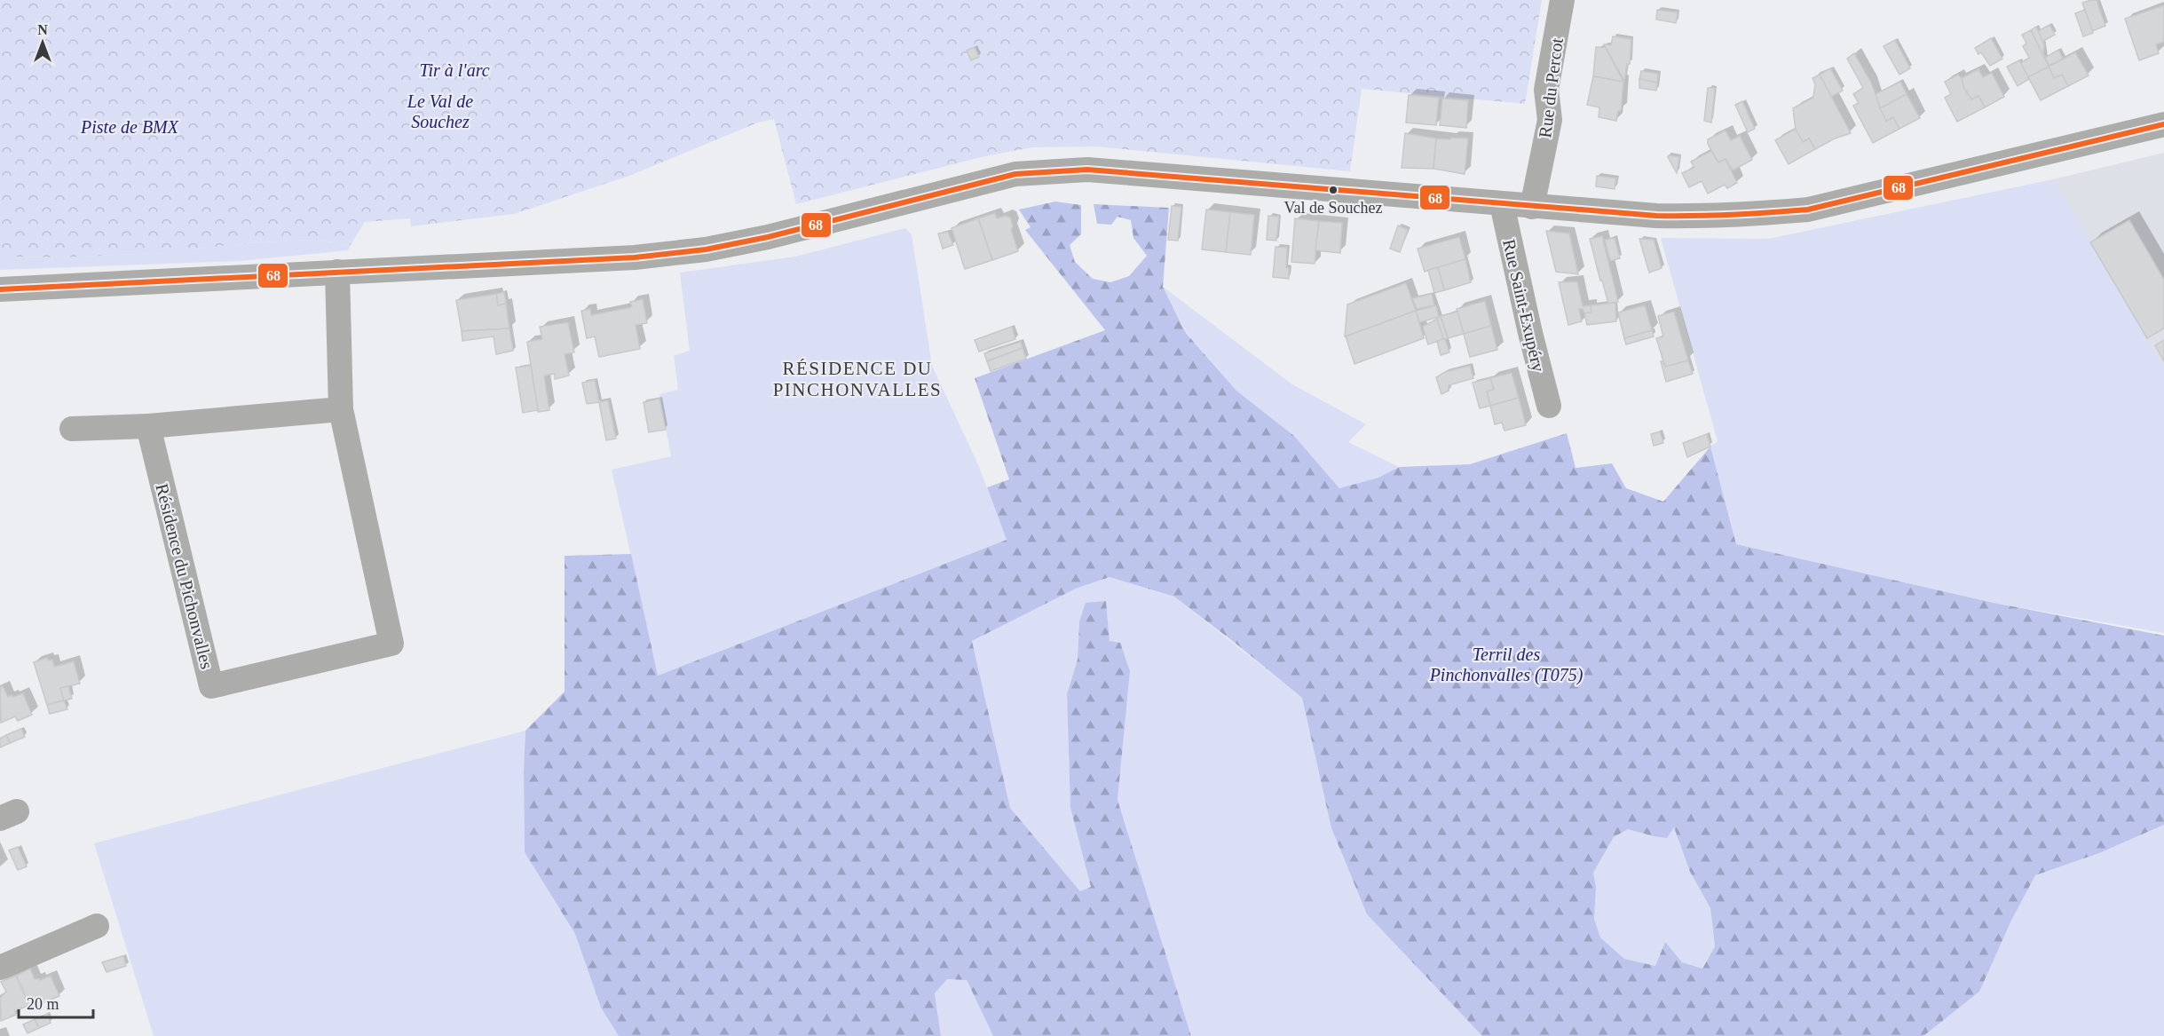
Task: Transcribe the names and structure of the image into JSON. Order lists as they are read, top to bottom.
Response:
{
  "streets": {
    "street": ["Rue du Percot", "Rue Saint-Exupéry", "Résidence du Pichonvalles"]
  },
  "crossings": [
    ["Rue du Percot", "Rue Saint-Exupéry"]
  ],
  "districts": ["RÉSIDENCE DU PINCHONVALLES"],
  "parks": [
    "Tir à l'arc",
    "Le Val de Souchez",
    "Piste de BMX",
    "Terril des Pinchonvalles (T075)"
  ],
  "places": ["Val de Souchez"],
  "lines": ["transit line 68"],
  "scale_bar": "20 m",
  "north": "top"
}
